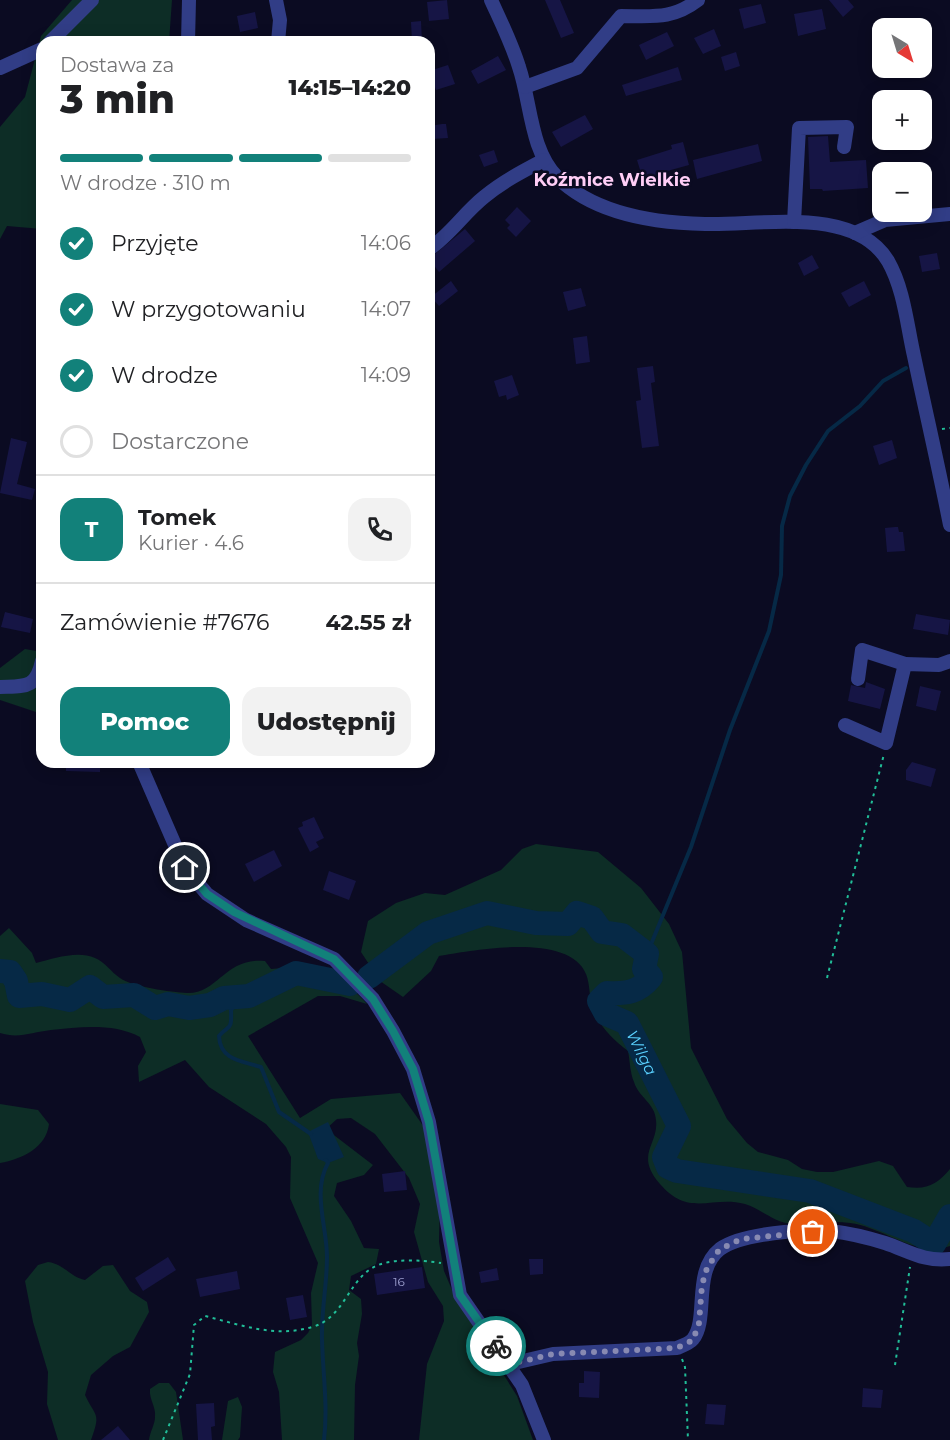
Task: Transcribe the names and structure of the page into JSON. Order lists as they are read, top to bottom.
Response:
{
  "districts": ["Koźmice Wielkie"],
  "water": ["Wilga"],
  "house_numbers": ["16"],
  "north": "bottom right",
  "page": {
    "map_buttons": ["+", "−"],
    "heading": ["3 min", "Dostawa za", "14:15–14:20"],
    "panel": [
      "Tomek",
      "Kurier · 4.6",
      "Zamówienie #7676",
      "42.55 zł"
    ],
    "bar": "W drodze · 310 m",
    "list": [
      ["Przyjęte", "14:06"],
      ["W przygotowaniu", "14:07"],
      ["W drodze", "14:09"],
      "Dostarczone"
    ],
    "round": "T",
    "buttons": ["Pomoc", "Udostępnij"]
  }
}
